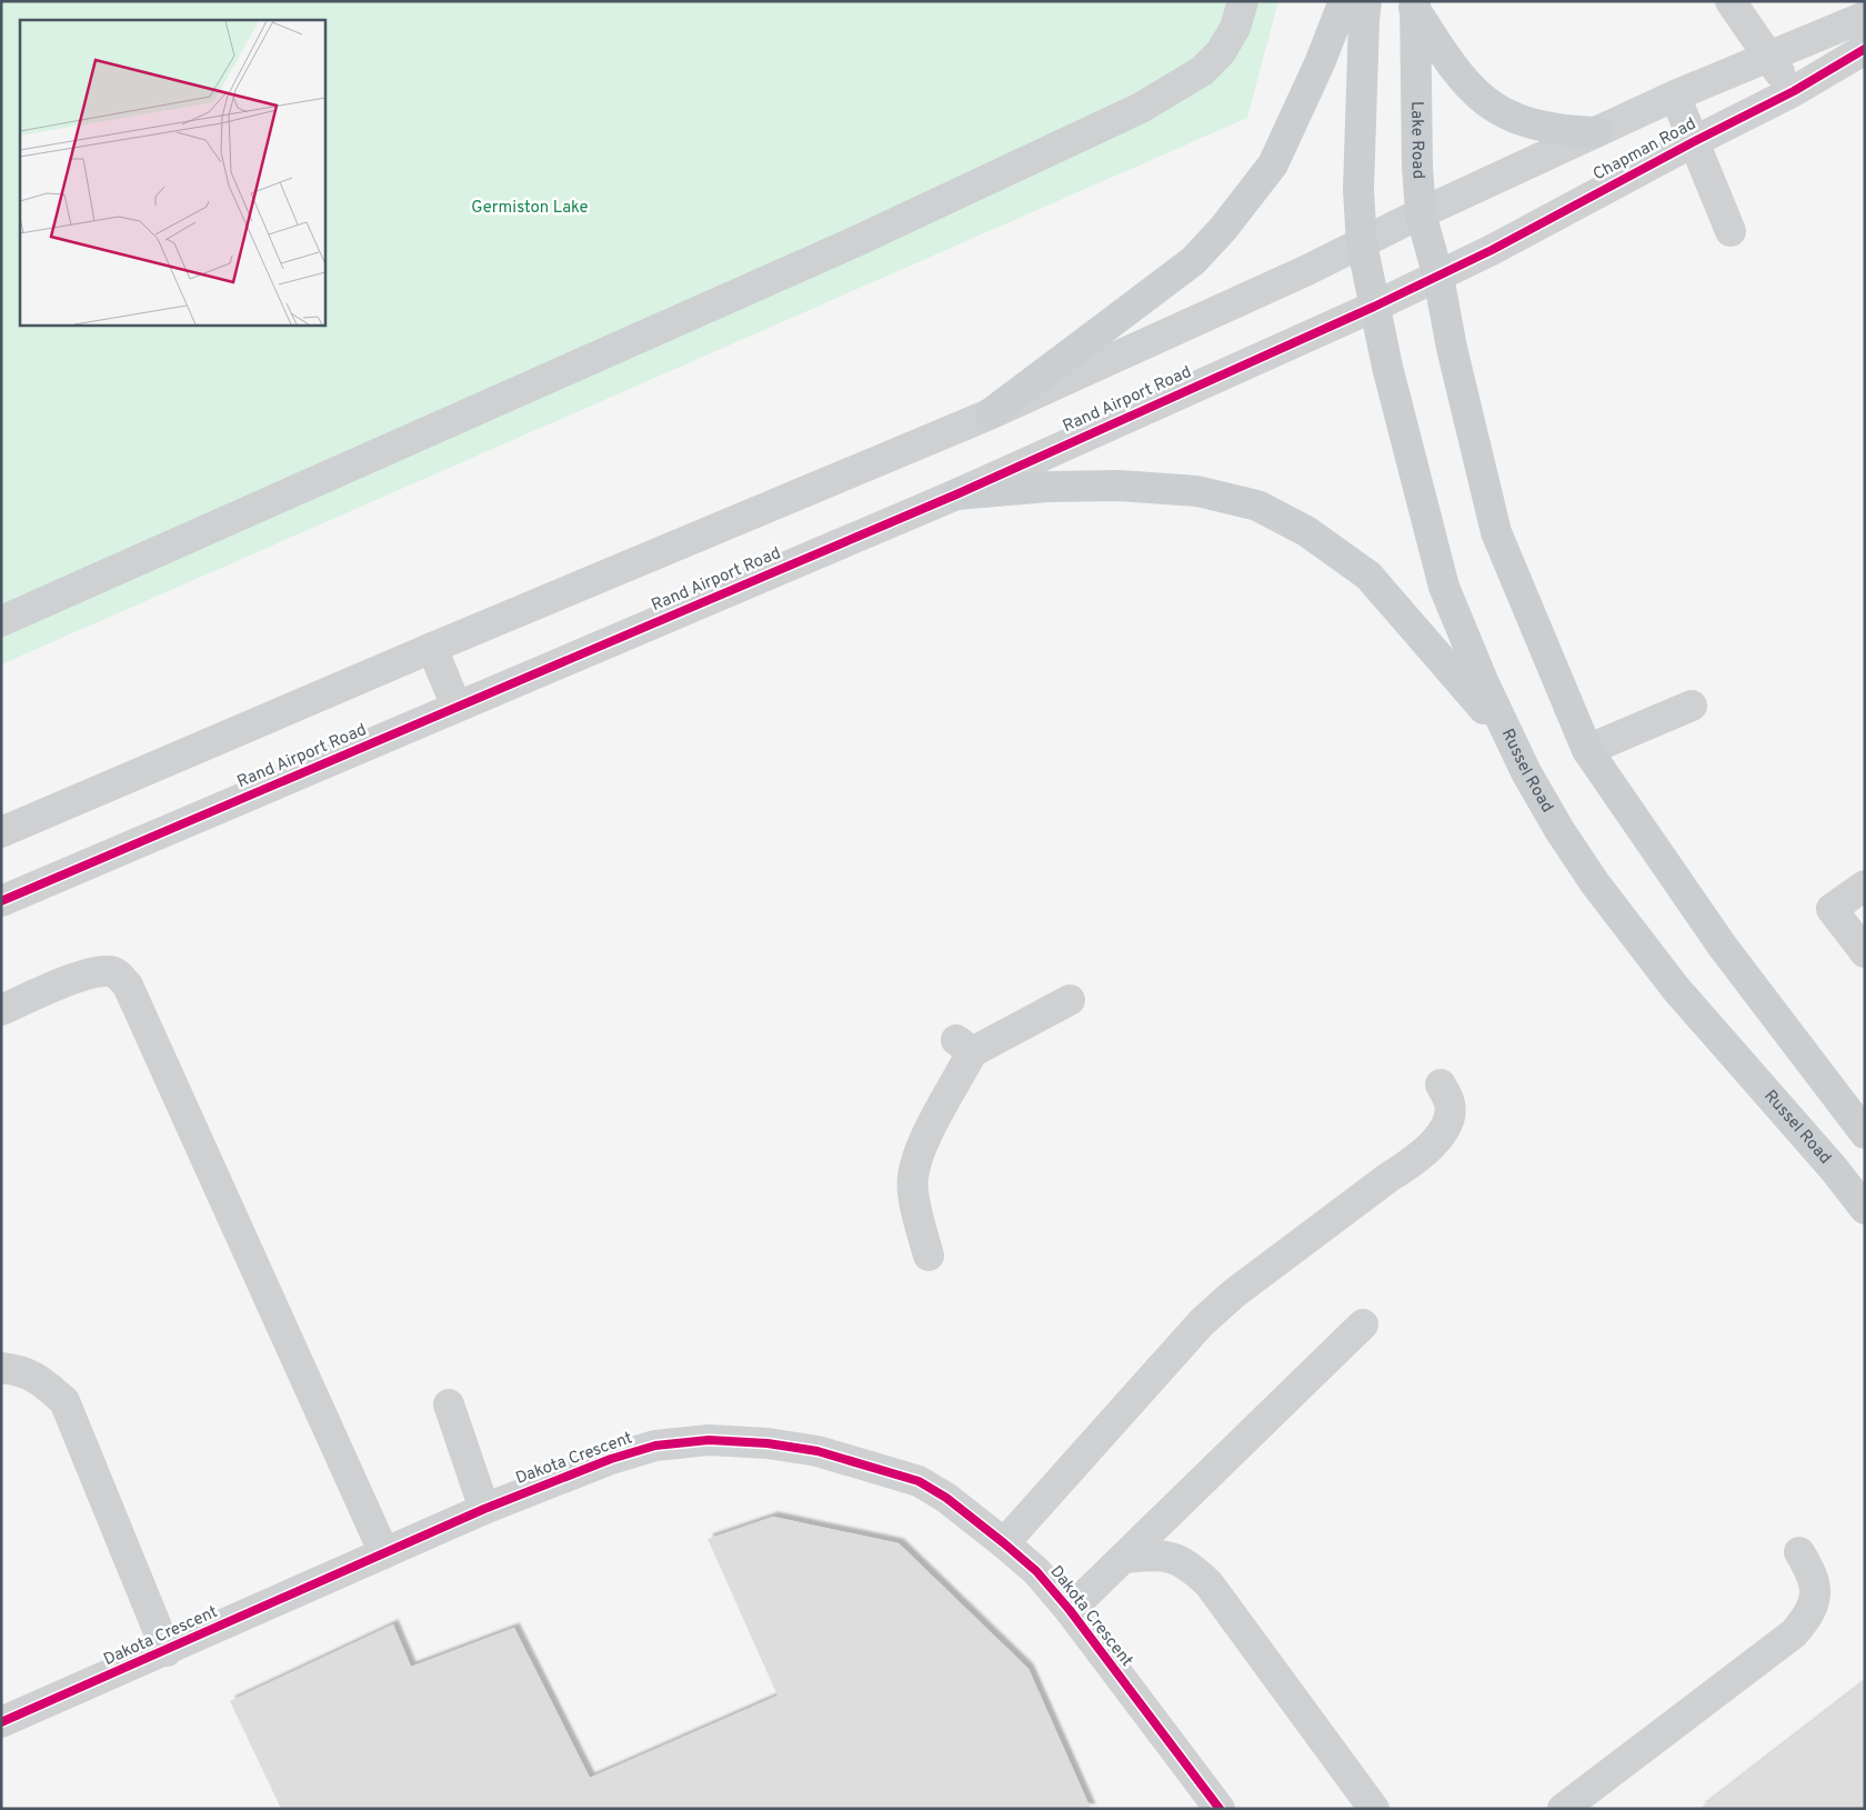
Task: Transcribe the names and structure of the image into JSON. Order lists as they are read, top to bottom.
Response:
{
  "streets": {
    "main road": ["Lake Road", "Russel Road"],
    "street": ["Chapman Road", "Rand Airport Road", "Dakota Crescent"]
  },
  "crossings": [
    ["Lake Road", "Chapman Road"],
    ["Lake Road", "Rand Airport Road"],
    ["Chapman Road", "Rand Airport Road"],
    ["Rand Airport Road", "Russel Road"]
  ],
  "parks": ["Germiston Lake"]
}
